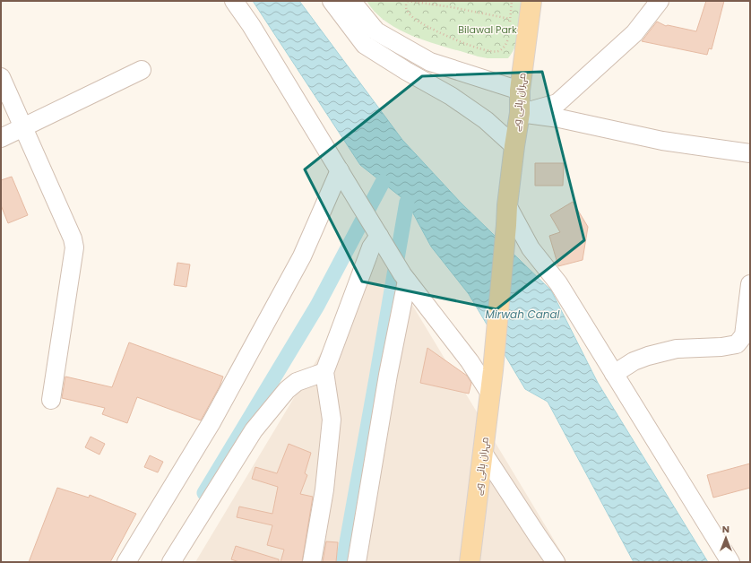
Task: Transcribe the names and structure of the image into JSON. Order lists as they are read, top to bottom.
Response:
{
  "streets": {
    "main road": ["مہران ہائی وے"]
  },
  "water": ["Mirwah Canal"],
  "parks": ["Bilawal Park"],
  "north": "top"
}
